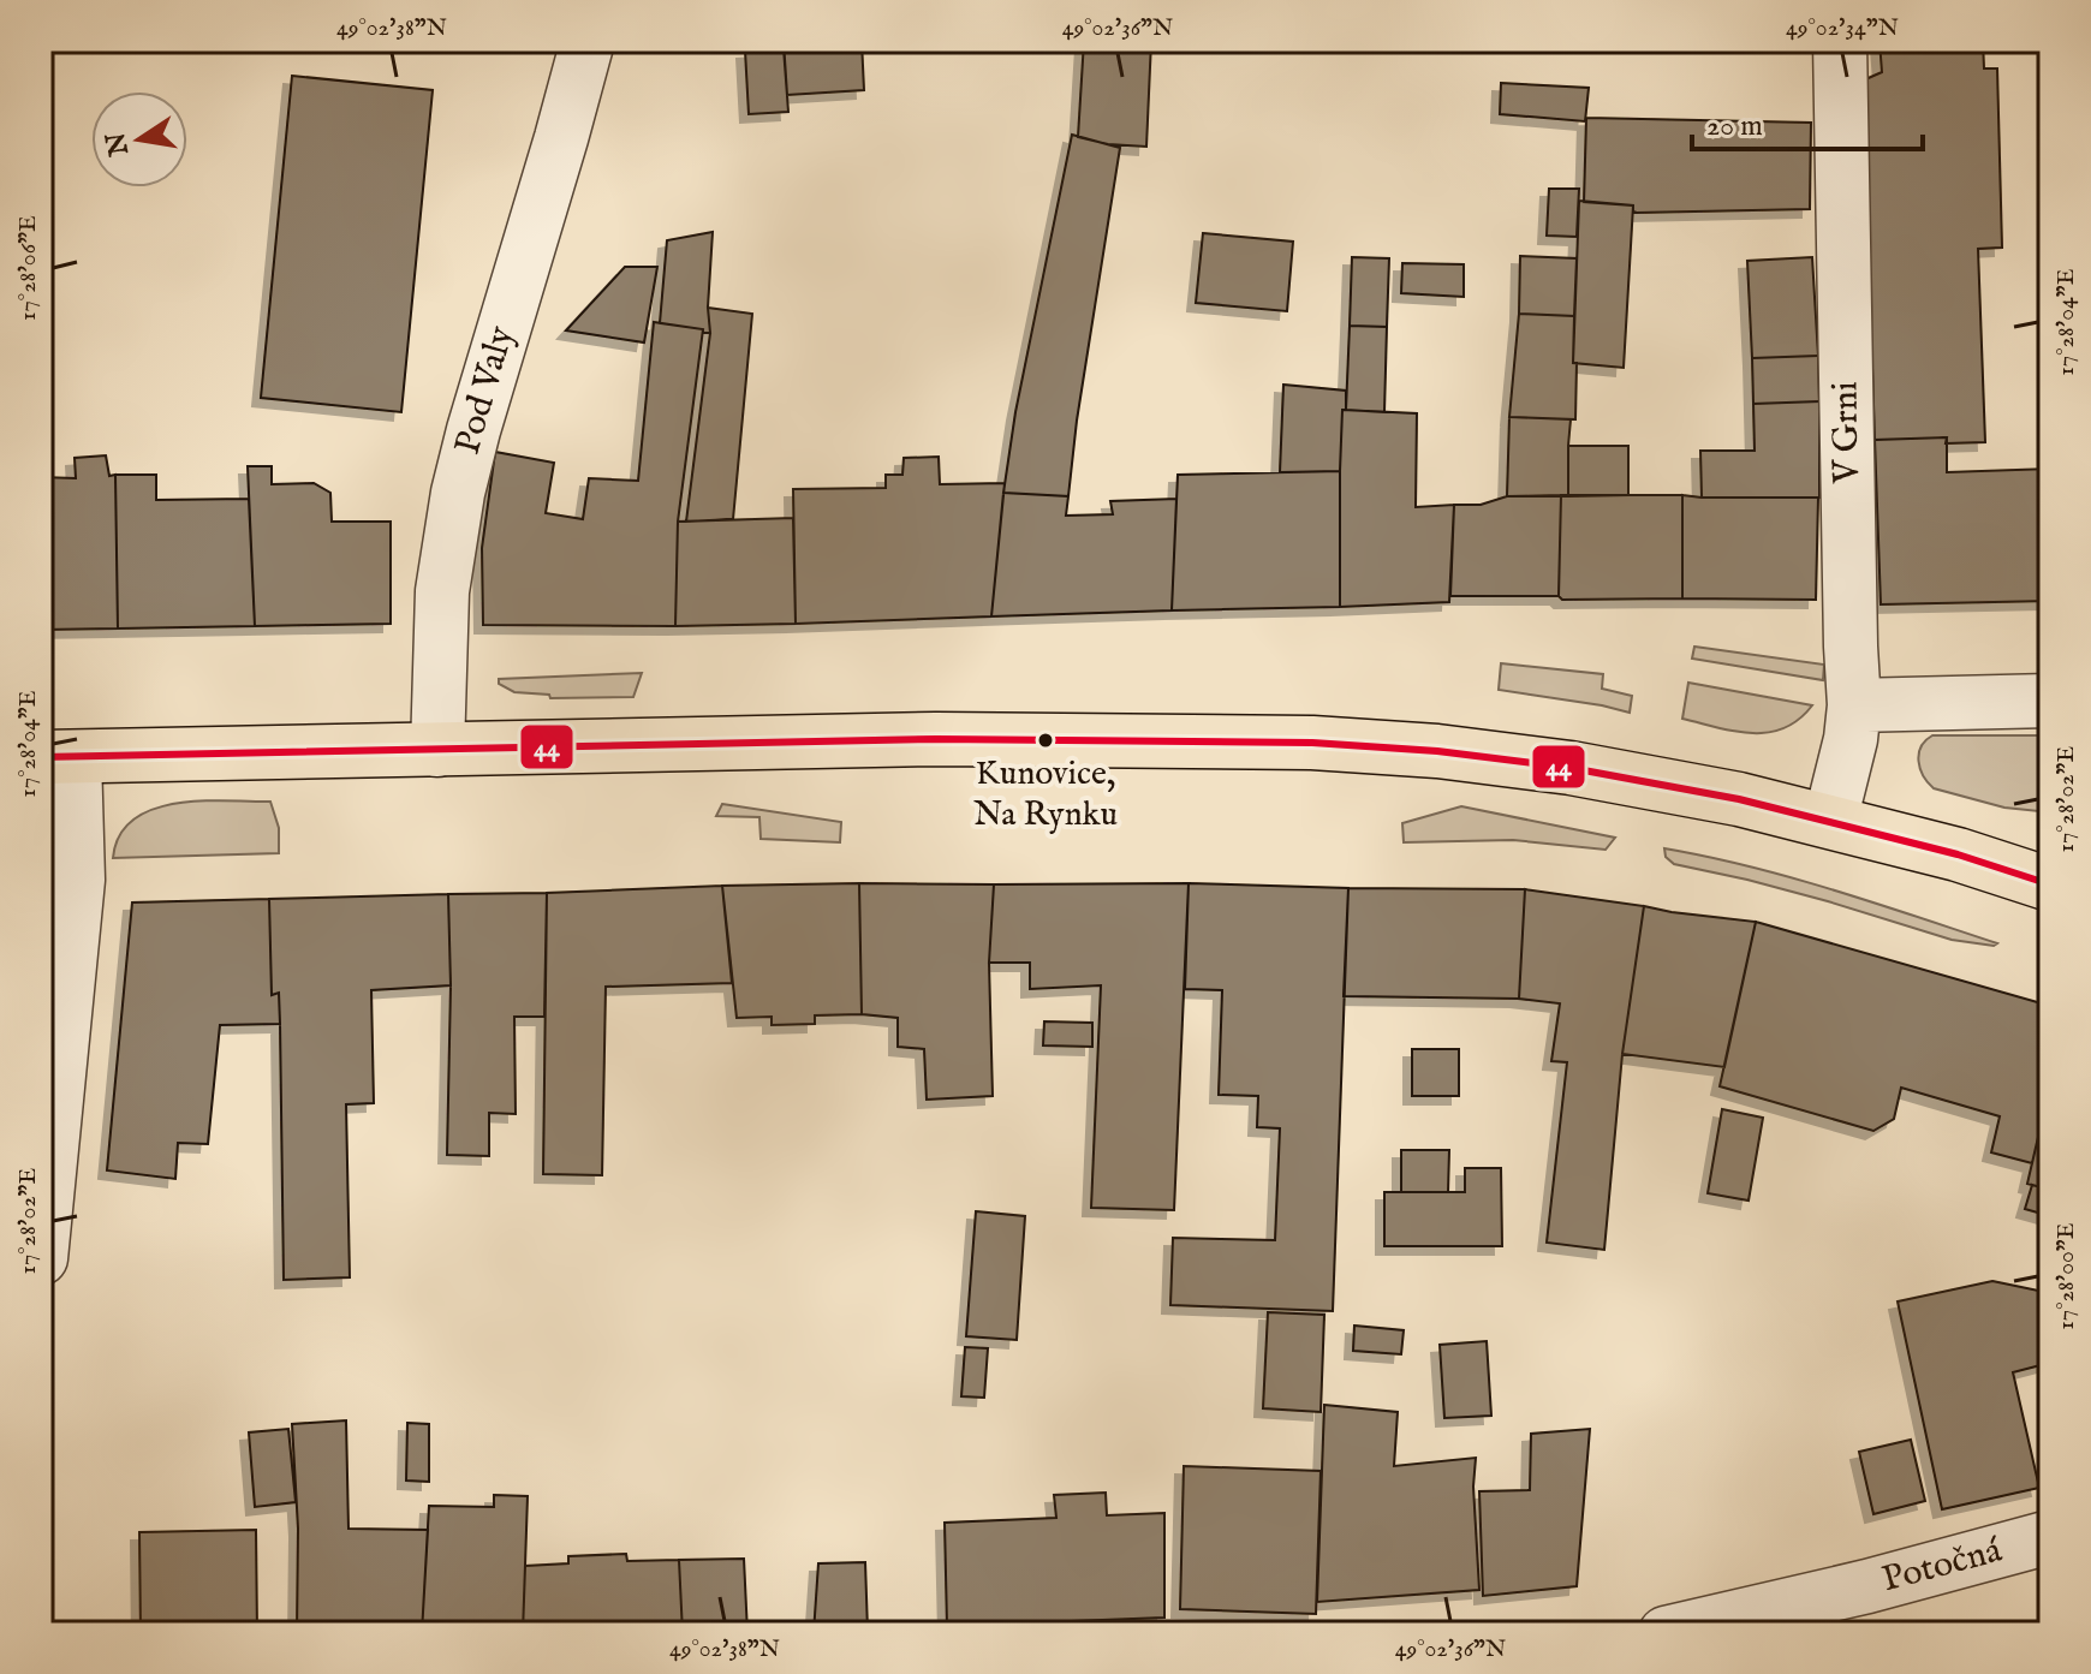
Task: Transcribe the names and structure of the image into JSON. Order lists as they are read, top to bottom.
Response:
{
  "streets": {
    "street": ["Pod Valy", "V Grni", "Potočná"]
  },
  "places": ["Kunovice, Na Rynku"],
  "lines": ["transit line 44"],
  "scale_bar": "20 m",
  "north": "left",
  "coordinates": [
    "49°02'38\"N",
    "49°02'36\"N",
    "49°02'34\"N",
    "17°28'06\"E",
    "17°28'04\"E",
    "17°28'02\"E",
    "17°28'00\"E"
  ]
}
